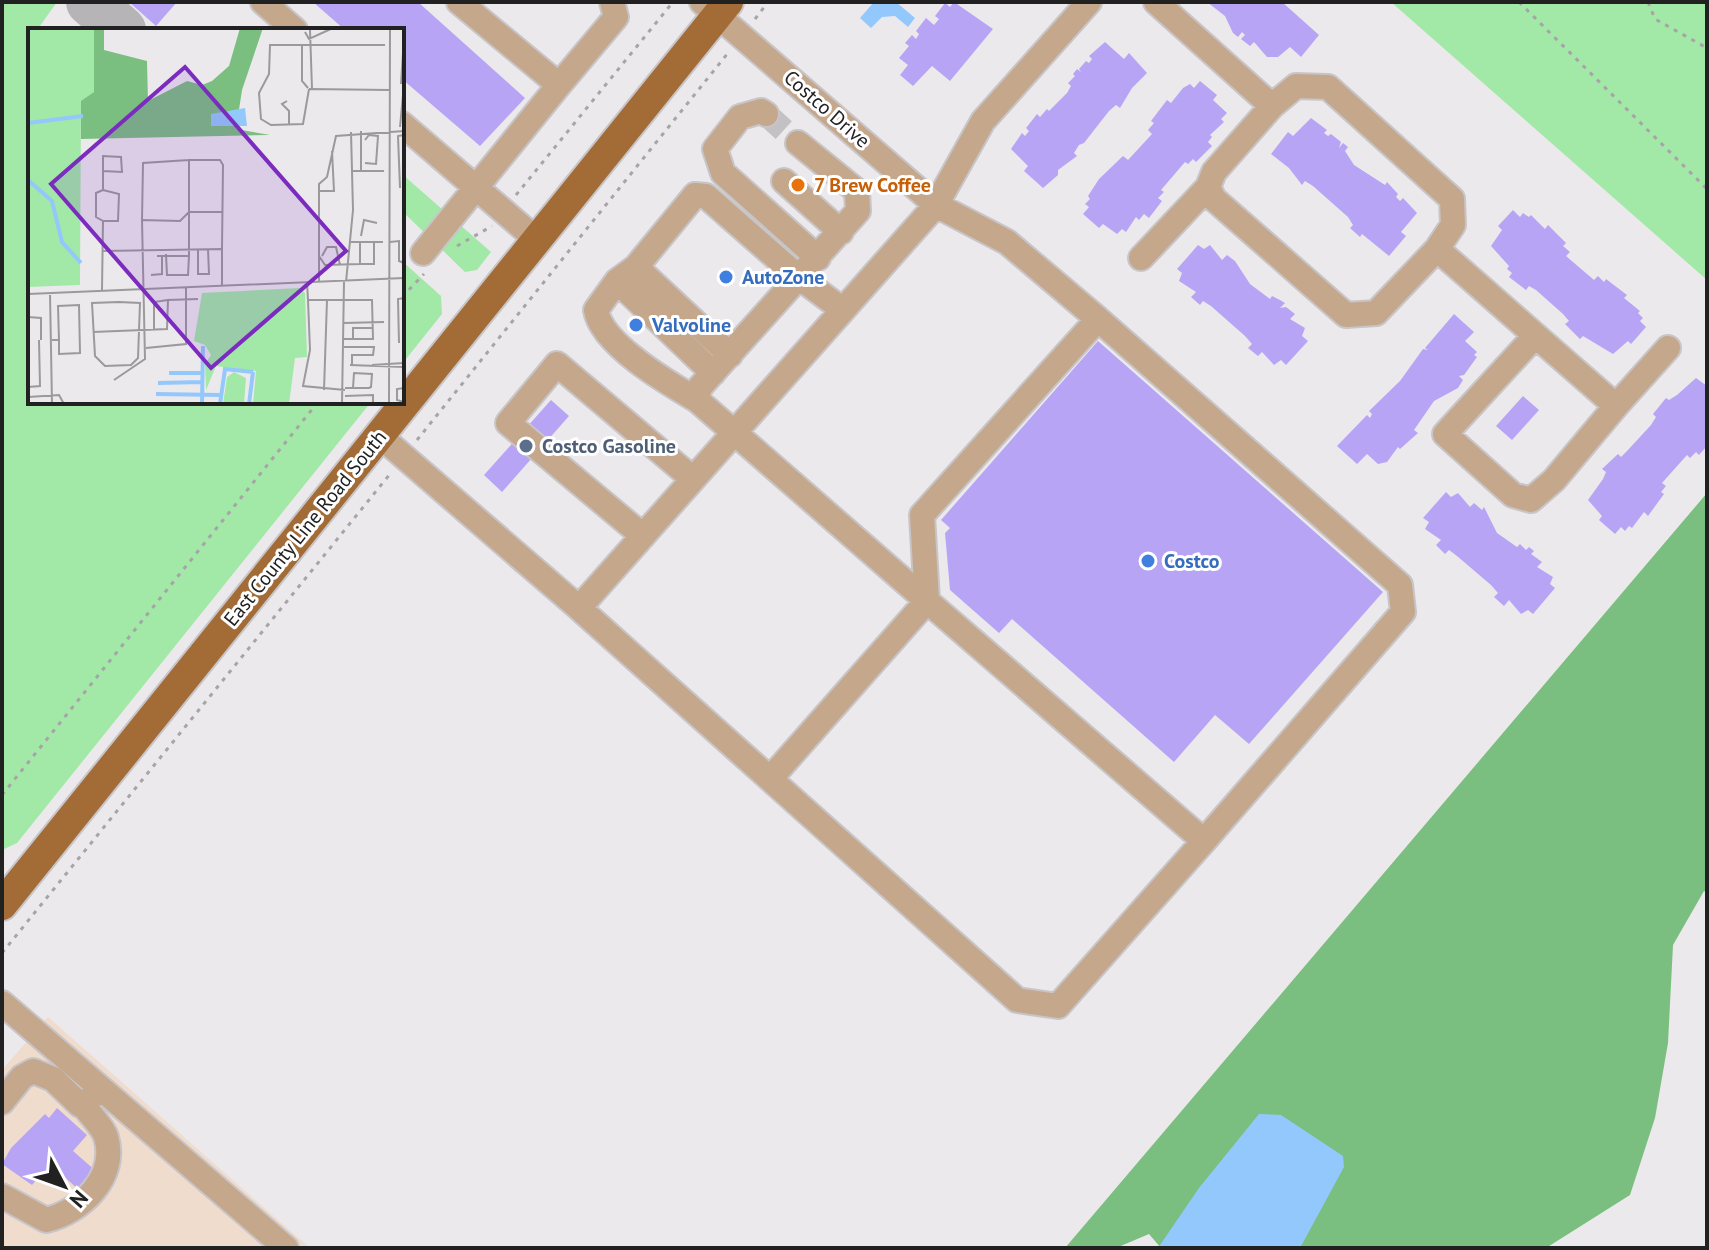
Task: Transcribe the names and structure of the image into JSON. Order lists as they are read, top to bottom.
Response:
{
  "streets": {
    "main road": ["East County Line Road South"],
    "lane": ["Costco Drive"]
  },
  "crossings": [
    ["Costco Drive", "East County Line Road South"]
  ],
  "places": [
    "7 Brew Coffee",
    "AutoZone",
    "Valvoline",
    "Costco Gasoline",
    "Costco"
  ],
  "north": "bottom right"
}
